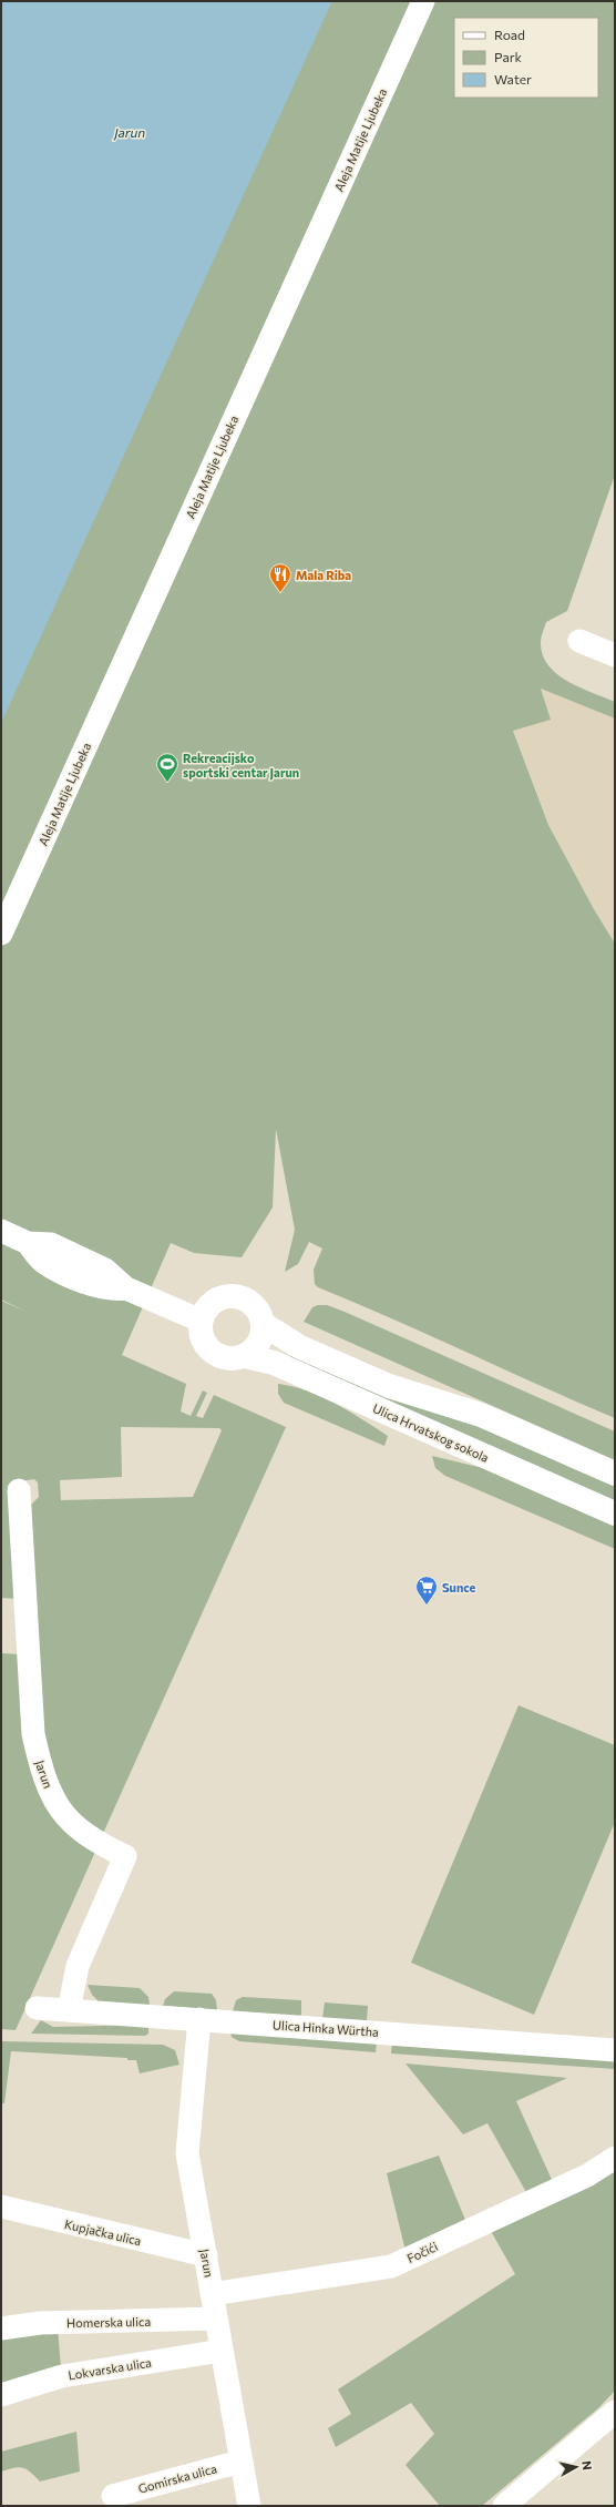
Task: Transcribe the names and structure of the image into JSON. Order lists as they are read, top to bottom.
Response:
{
  "streets": {
    "street": [
      "Aleja Matije Ljubeka",
      "Ulica Hrvatskog sokola",
      "Jarun",
      "Ulica Hinka Würtha",
      "Kupjačka ulica",
      "Fočići",
      "Homerska ulica",
      "Lokvarska ulica",
      "Gomirska ulica"
    ]
  },
  "crossings": [
    ["Jarun", "Ulica Hinka Würtha"],
    ["Jarun", "Kupjačka ulica"],
    ["Jarun", "Fočići"],
    ["Jarun", "Homerska ulica"],
    ["Jarun", "Lokvarska ulica"],
    ["Jarun", "Gomirska ulica"]
  ],
  "water": ["Jarun"],
  "places": {
    "restaurant": ["Mala Riba"],
    "sports": ["Rekreacijsko sportski centar Jarun"],
    "supermarket": ["Sunce"]
  },
  "legend": ["Road", "Park", "Water"],
  "north": "right"
}
